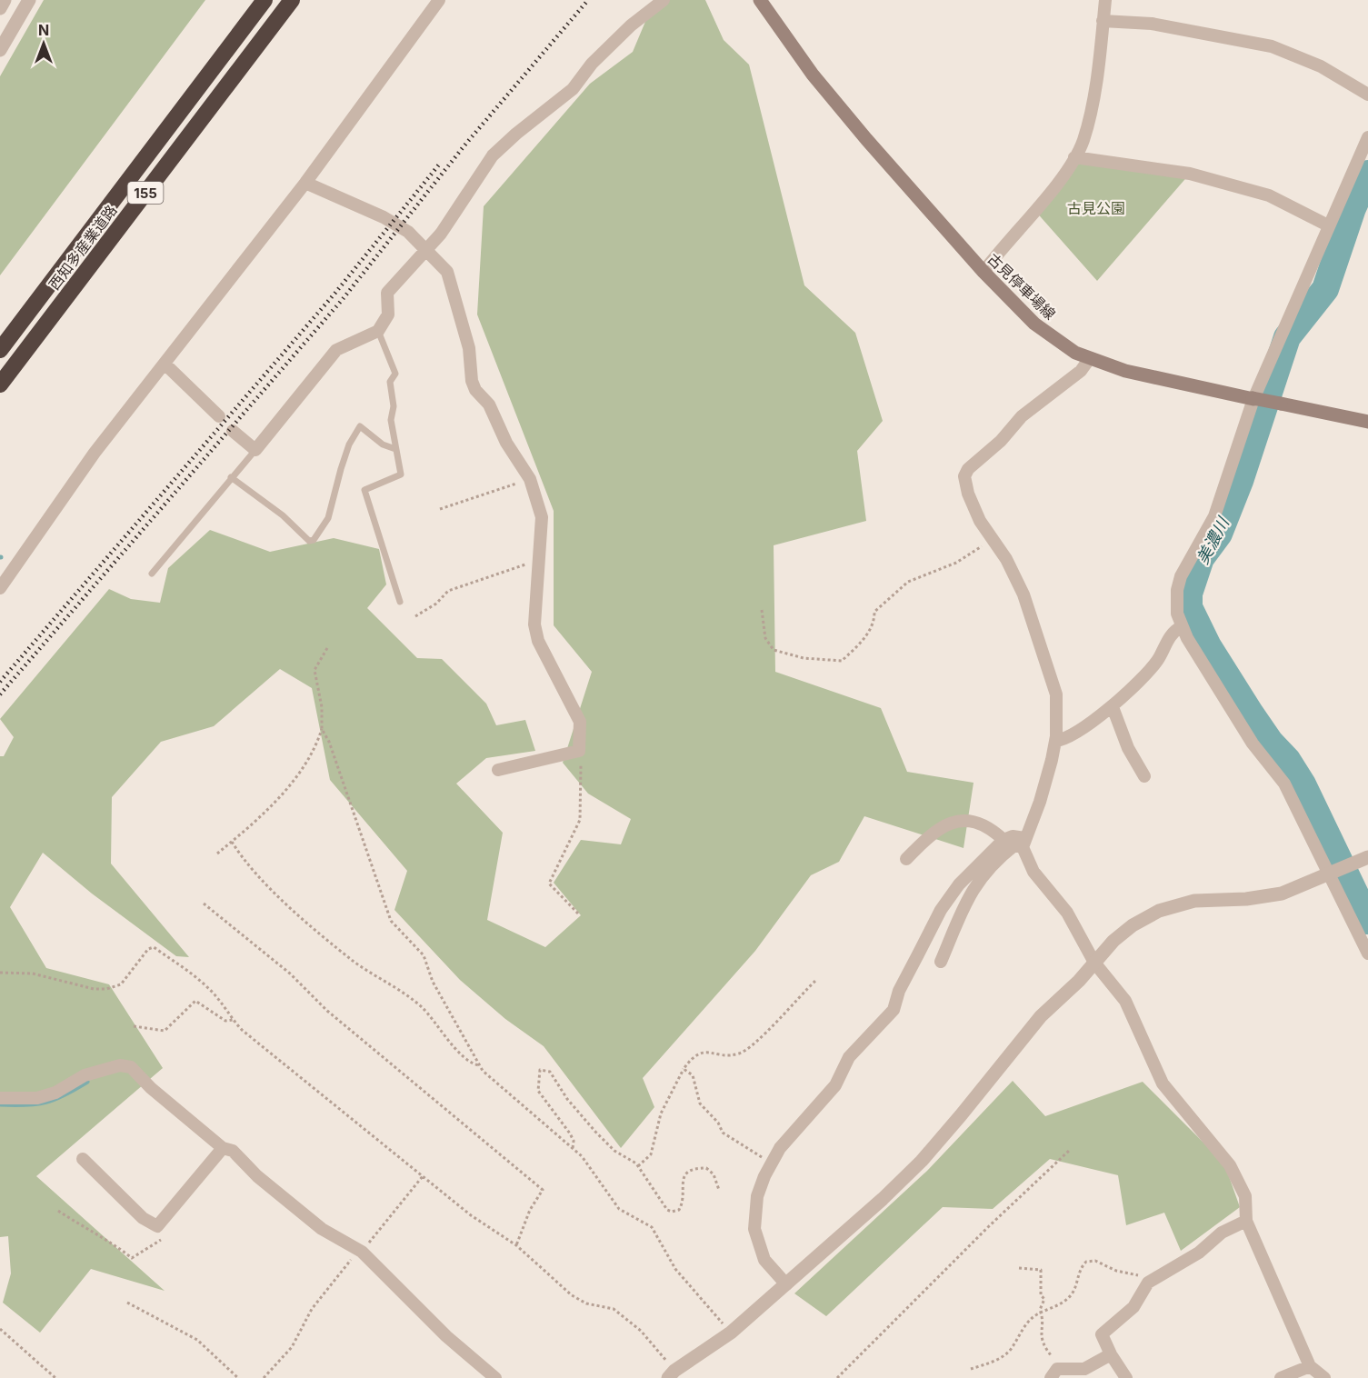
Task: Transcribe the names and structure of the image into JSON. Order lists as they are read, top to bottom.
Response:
{
  "streets": {
    "highway": ["155", "西知多産業道路"],
    "main road": ["古見停車場線"]
  },
  "water": ["美濃川"],
  "parks": ["古見公園"],
  "north": "top"
}
